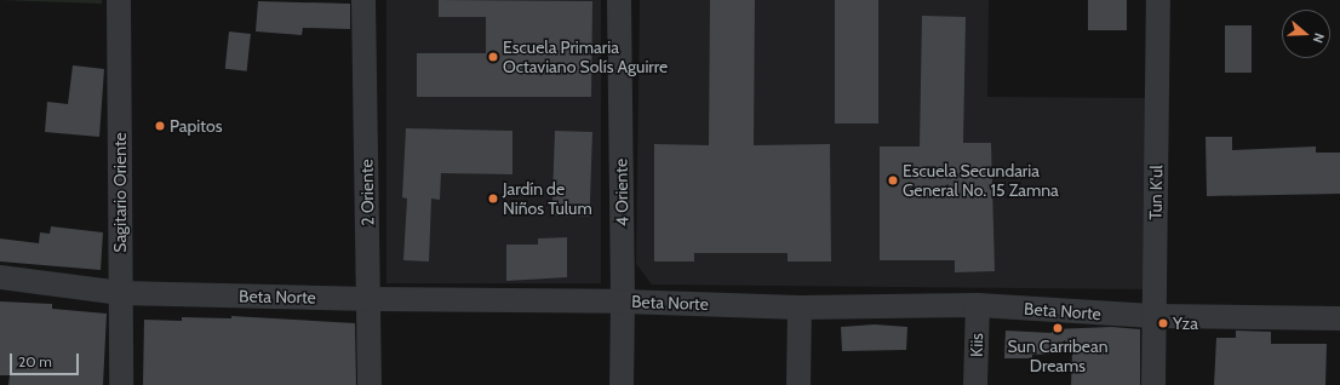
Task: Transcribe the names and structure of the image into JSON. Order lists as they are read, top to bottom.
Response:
{
  "streets": {
    "street": [
      "Sagitario Oriente",
      "2 Oriente",
      "4 Oriente",
      "Tun K'ul",
      "Beta Norte",
      "Kiis"
    ]
  },
  "crossings": [
    ["Sagitario Oriente", "Beta Norte"],
    ["2 Oriente", "Beta Norte"],
    ["4 Oriente", "Beta Norte"],
    ["Tun K'ul", "Beta Norte"],
    ["Beta Norte", "Kiis"]
  ],
  "places": [
    "Escuela Primaria Octaviano Solís Aguirre",
    "Papitos",
    "Escuela Secundaria General No. 15 Zamna",
    "Jardín de Niños Tulum",
    "Yza",
    "Sun Carribean Dreams"
  ],
  "scale_bar": "20 m",
  "north": "right"
}
